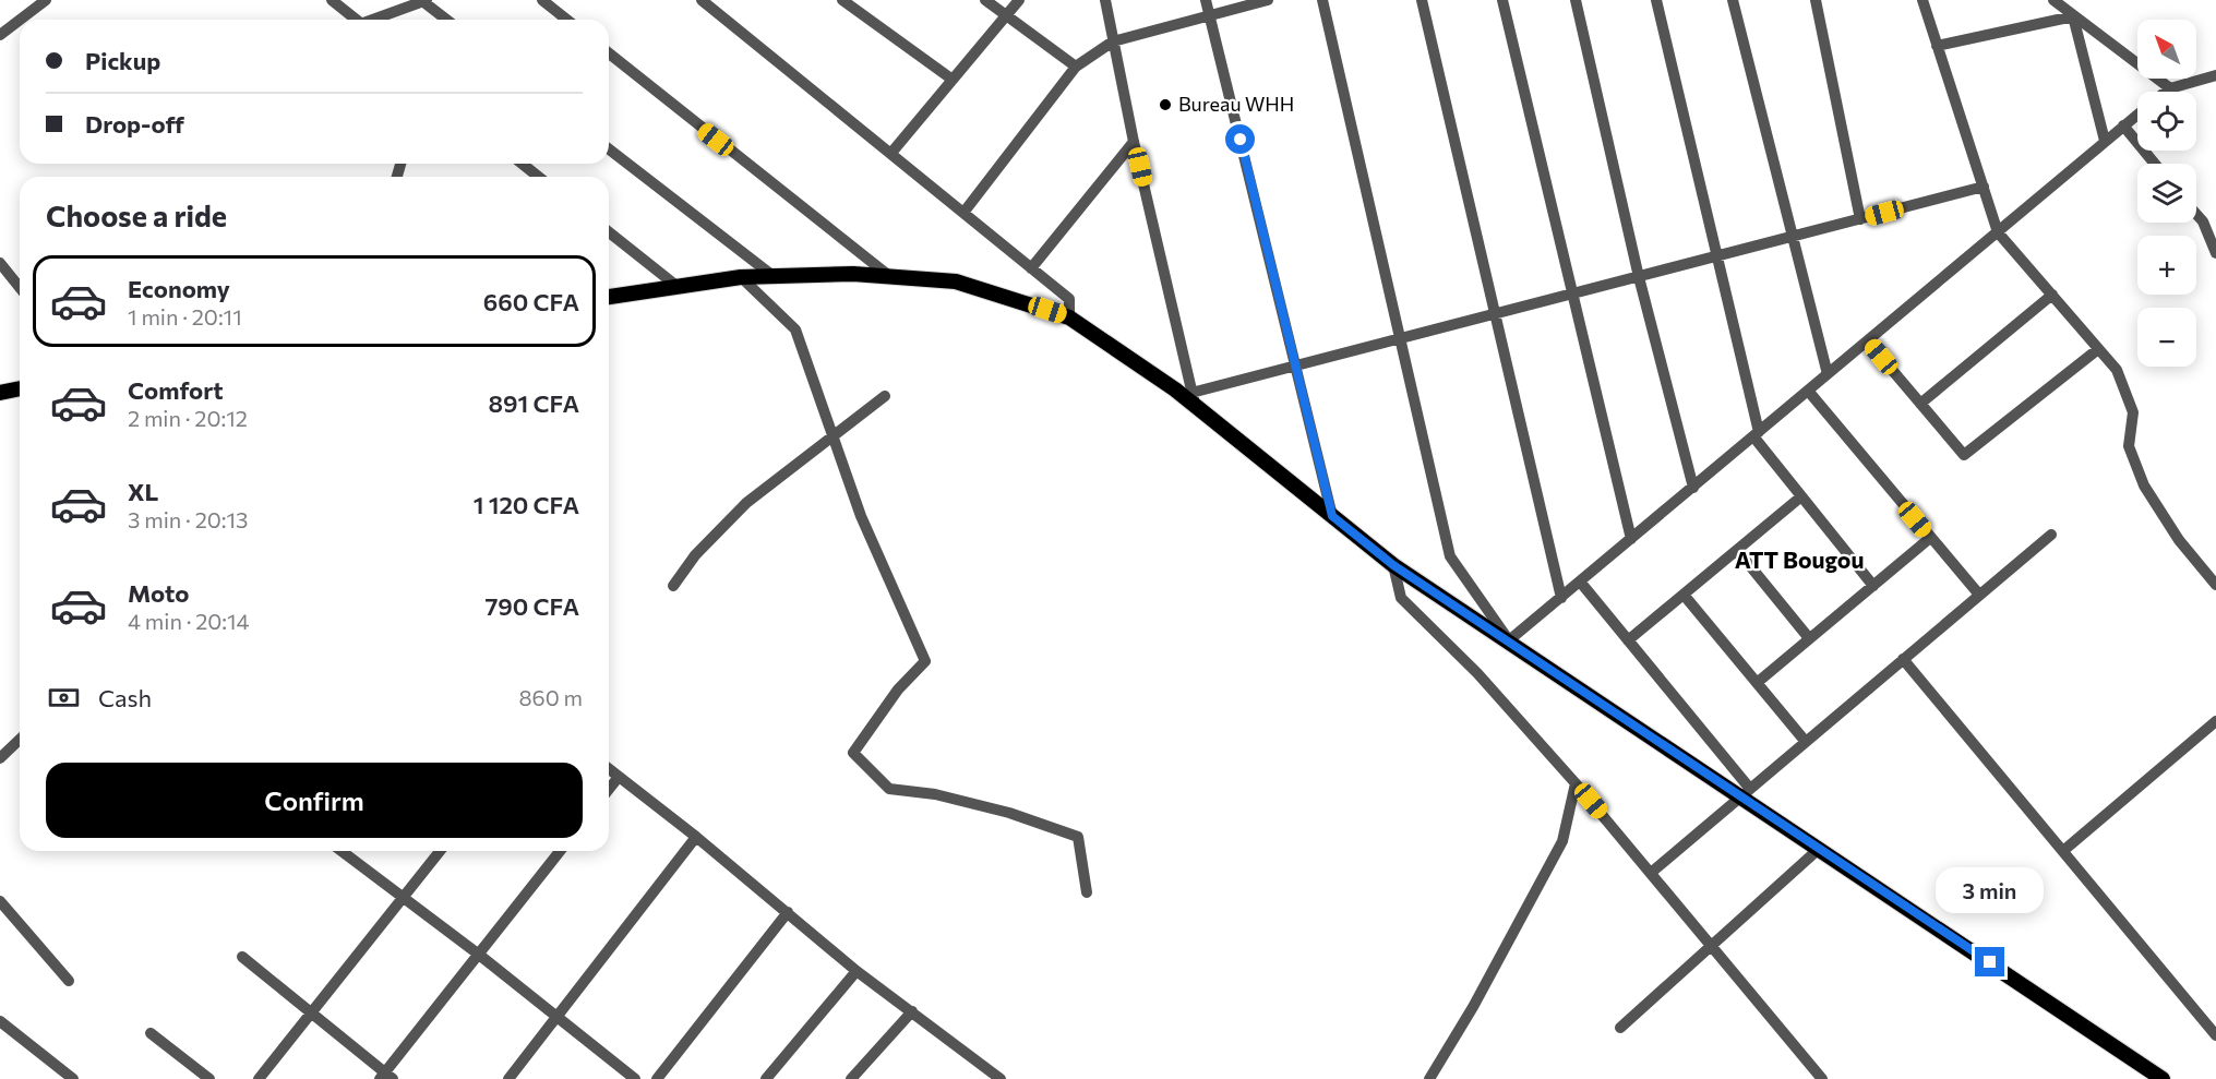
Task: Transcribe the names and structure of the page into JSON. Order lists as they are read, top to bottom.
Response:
{
  "districts": ["ATT Bougou"],
  "places": ["Bureau WHH"],
  "north": "top left",
  "page": {
    "map_buttons": ["+", "−"],
    "banner": ["Pickup", "Drop-off"],
    "heading": "Choose a ride",
    "list": [
      {
        "name": "Economy",
        "note": "1 min · 20:11",
        "value": "660 CFA"
      },
      {
        "name": "Comfort",
        "note": "2 min · 20:12",
        "value": "891 CFA"
      },
      {
        "name": "XL",
        "note": "3 min · 20:13",
        "value": "1 120 CFA"
      },
      {
        "name": "Moto",
        "note": "4 min · 20:14",
        "value": "790 CFA"
      }
    ],
    "pay": ["Cash", "860 m"],
    "buttons": "Confirm",
    "bubble": "3 min"
  }
}
